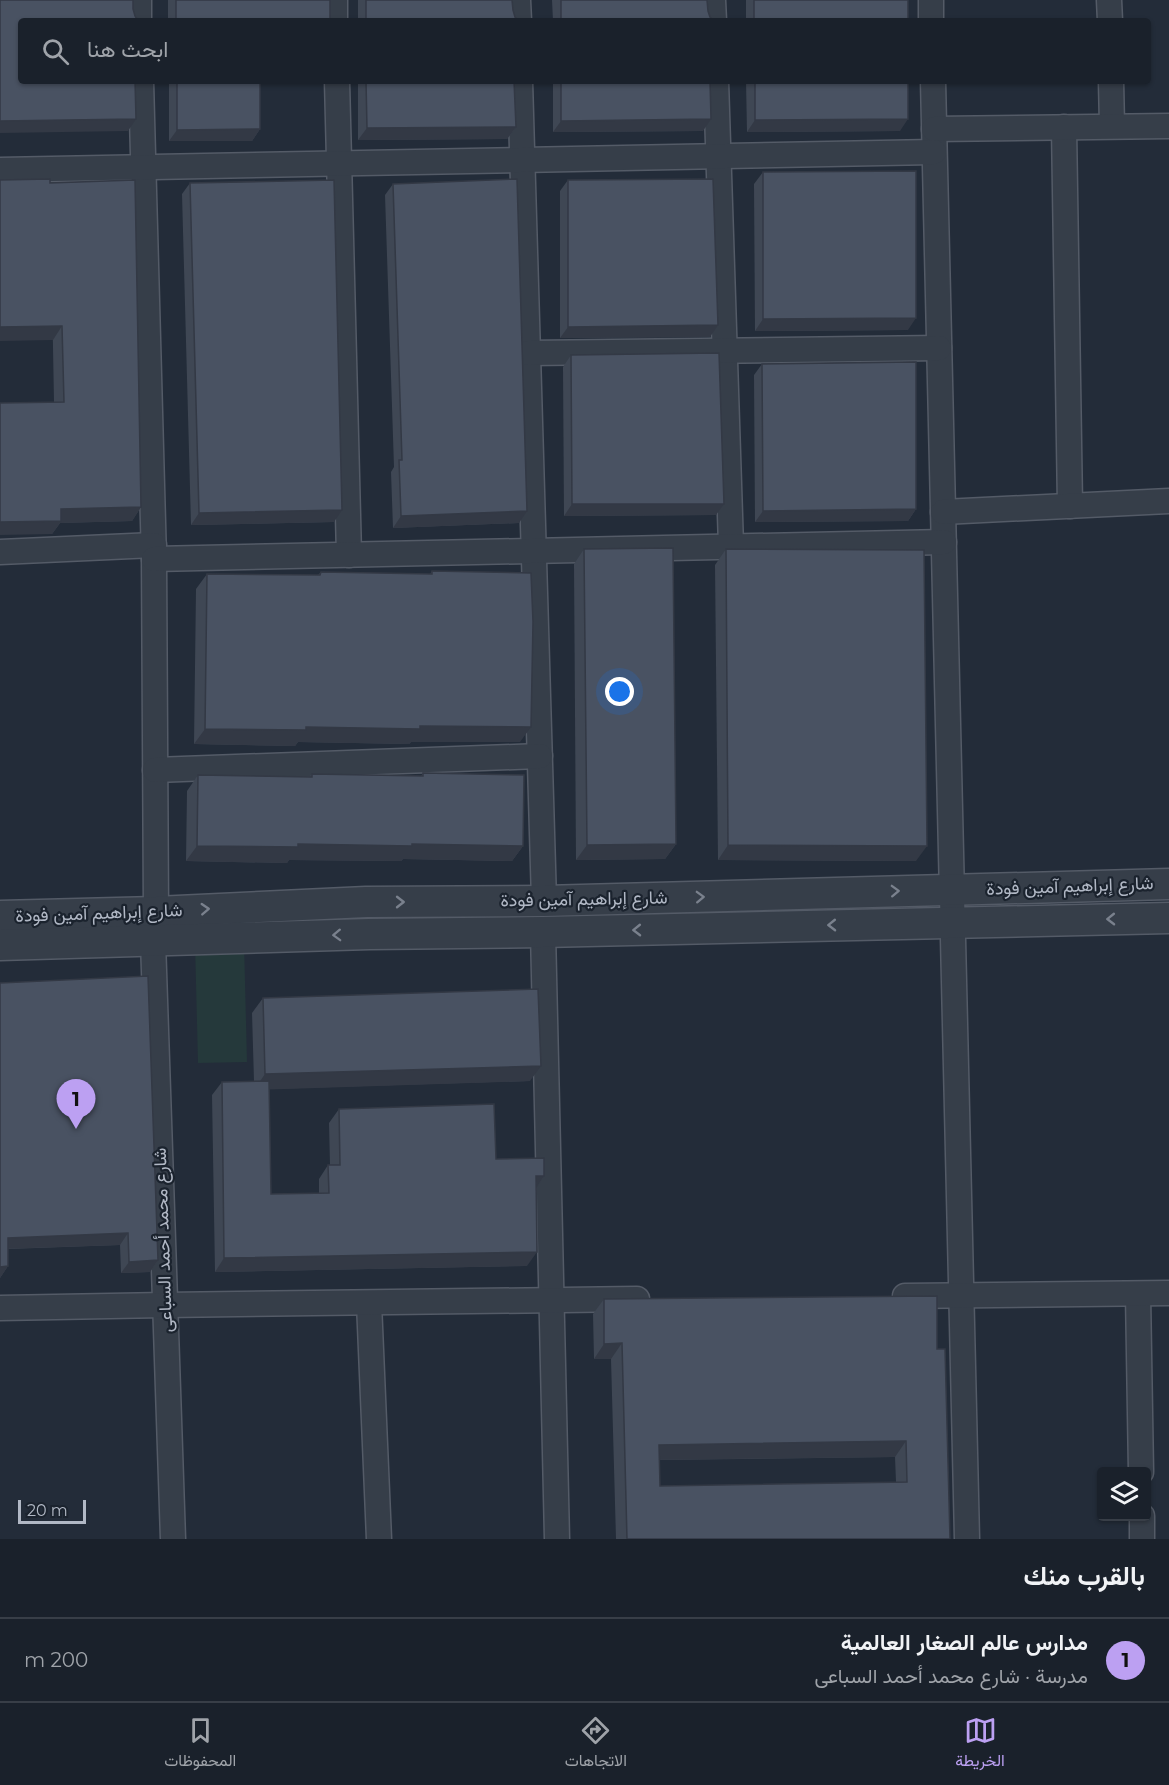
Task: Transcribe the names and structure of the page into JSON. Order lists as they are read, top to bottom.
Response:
{
  "streets": {
    "street": ["شارع إبراهيم آمين فودة", "شارع محمد أحمد السباعى"]
  },
  "crossings": [
    ["شارع إبراهيم آمين فودة", "شارع محمد أحمد السباعى"]
  ],
  "scale_bar": "20 m",
  "page": {
    "search": "ابحث هنا",
    "pins": "1",
    "scale": "20 m",
    "heading": "بالقرب منك",
    "list": [
      {
        "mark": "1",
        "name": "مدارس عالم الصغار العالمية",
        "note": "مدرسة · شارع محمد أحمد السباعى",
        "value": "200 m"
      }
    ],
    "nav": ["الخريطة", "الاتجاهات", "المحفوظات"]
  }
}
